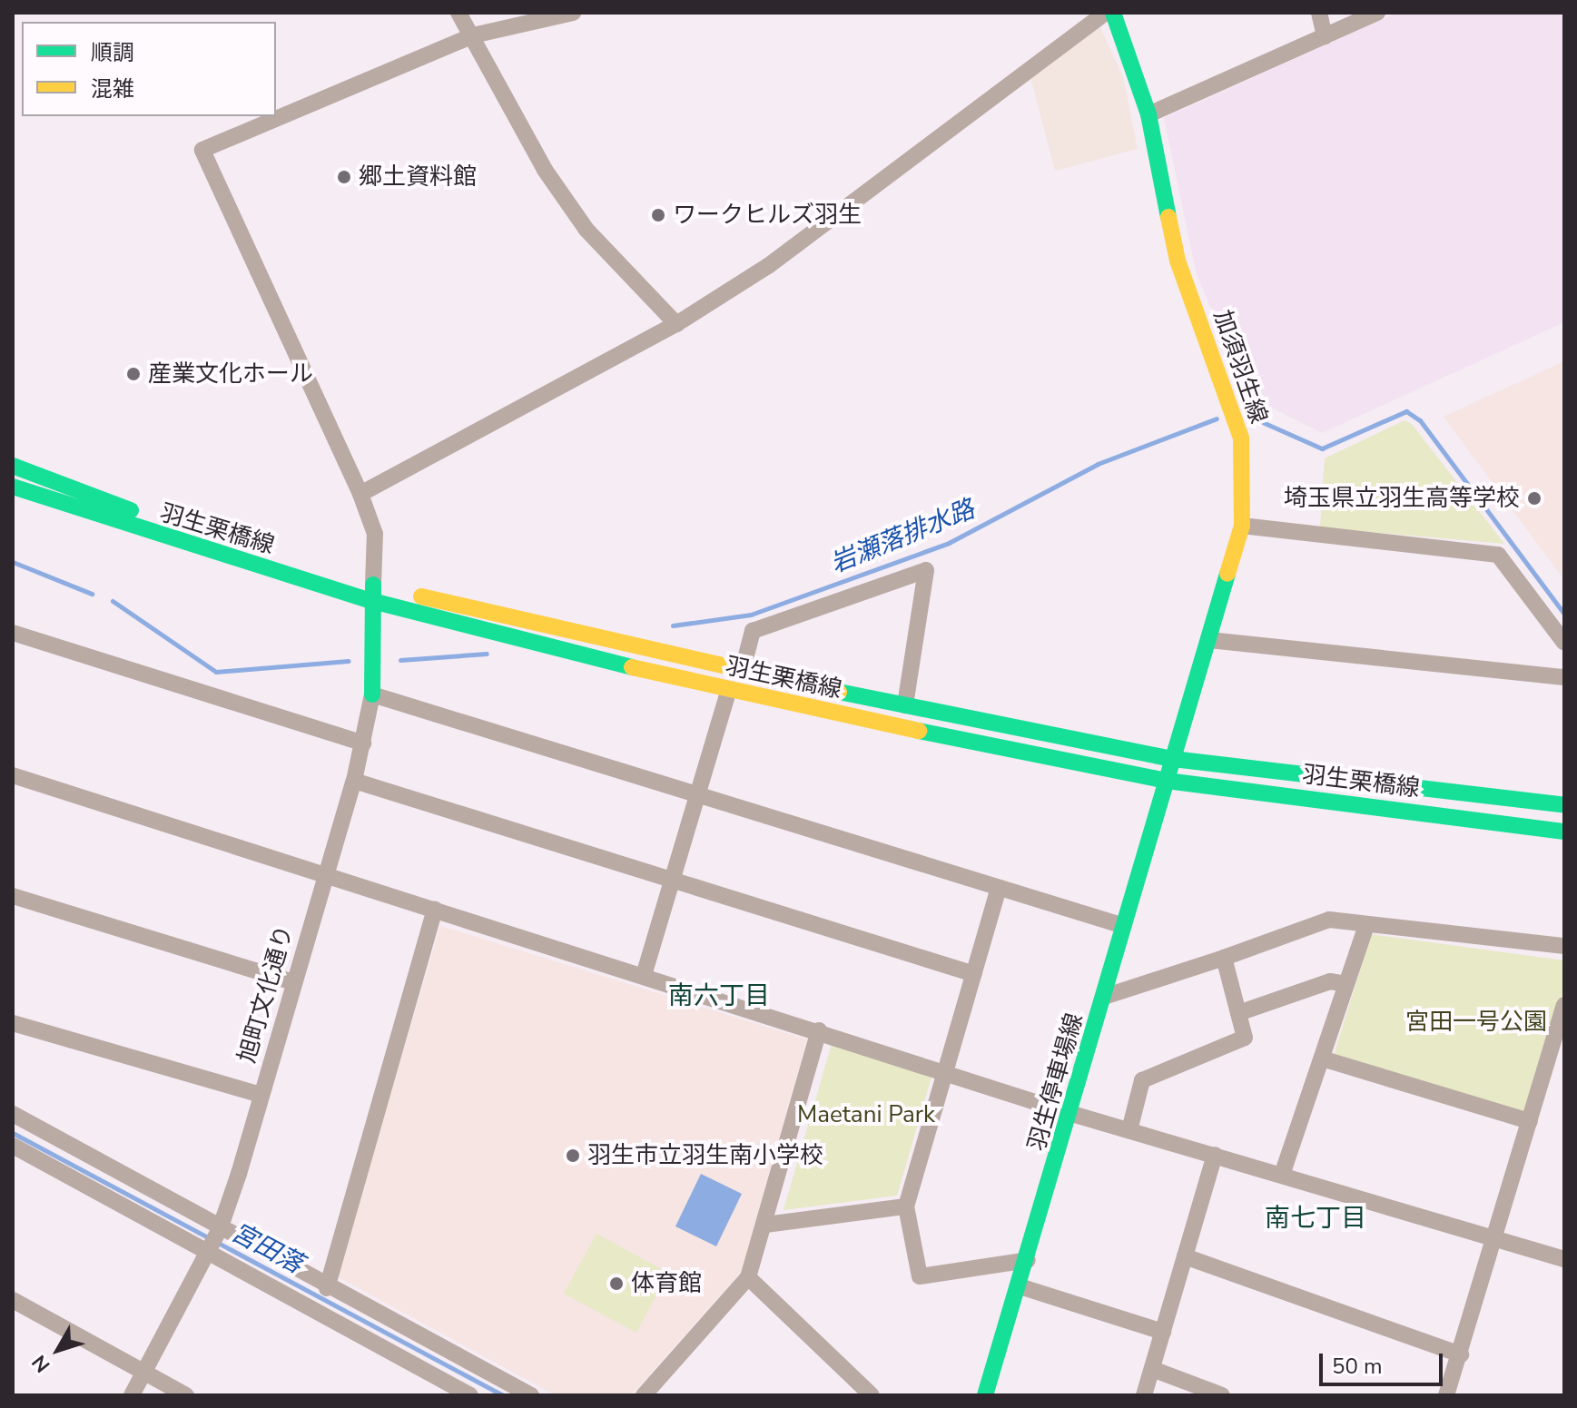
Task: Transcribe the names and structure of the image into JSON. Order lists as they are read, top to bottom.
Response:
{
  "streets": {
    "main road": [
      "加須羽生線",
      "羽生栗橋線",
      "旭町文化通り",
      "羽生停車場線"
    ]
  },
  "crossings": [
    ["加須羽生線", "羽生栗橋線"],
    ["加須羽生線", "羽生停車場線"],
    ["羽生栗橋線", "旭町文化通り"],
    ["羽生栗橋線", "羽生停車場線"]
  ],
  "districts": ["南六丁目", "南七丁目"],
  "water": ["岩瀬落排水路", "宮田落"],
  "parks": ["宮田一号公園", "Maetani Park"],
  "places": [
    "郷土資料館",
    "ワークヒルズ羽生",
    "産業文化ホール",
    "埼玉県立羽生高等学校",
    "羽生市立羽生南小学校",
    "体育館"
  ],
  "legend": ["順調", "混雑"],
  "scale_bar": "50 m",
  "north": "bottom left"
}
